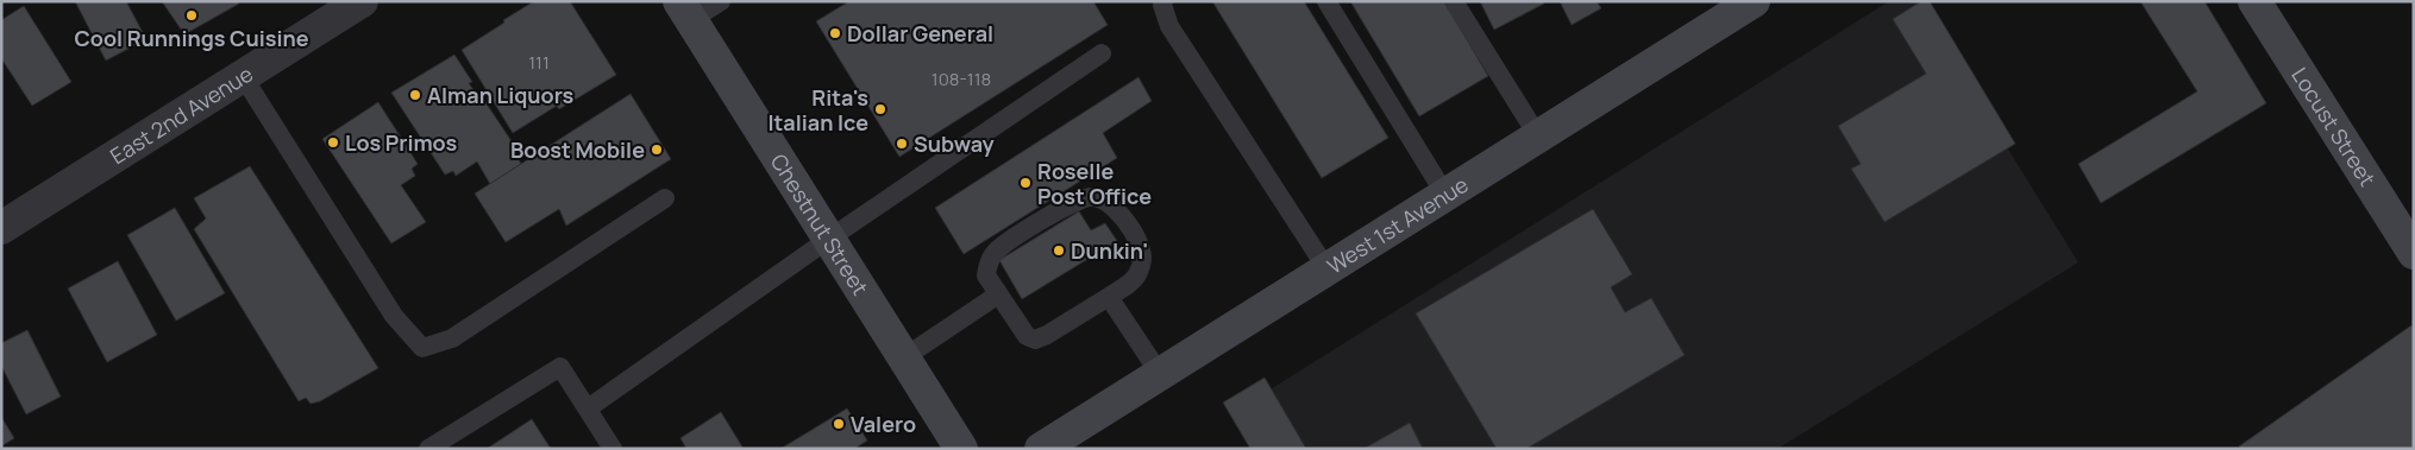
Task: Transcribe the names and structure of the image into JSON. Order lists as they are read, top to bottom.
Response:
{
  "streets": {
    "street": [
      "East 2nd Avenue",
      "Locust Street",
      "Chestnut Street",
      "West 1st Avenue"
    ]
  },
  "places": [
    "Cool Runnings Cuisine",
    "Dollar General",
    "Alman Liquors",
    "Rita's Italian Ice",
    "Los Primos",
    "Subway",
    "Boost Mobile",
    "Roselle Post Office",
    "Dunkin'",
    "Valero"
  ],
  "house_numbers": ["111", "108-118"]
}
